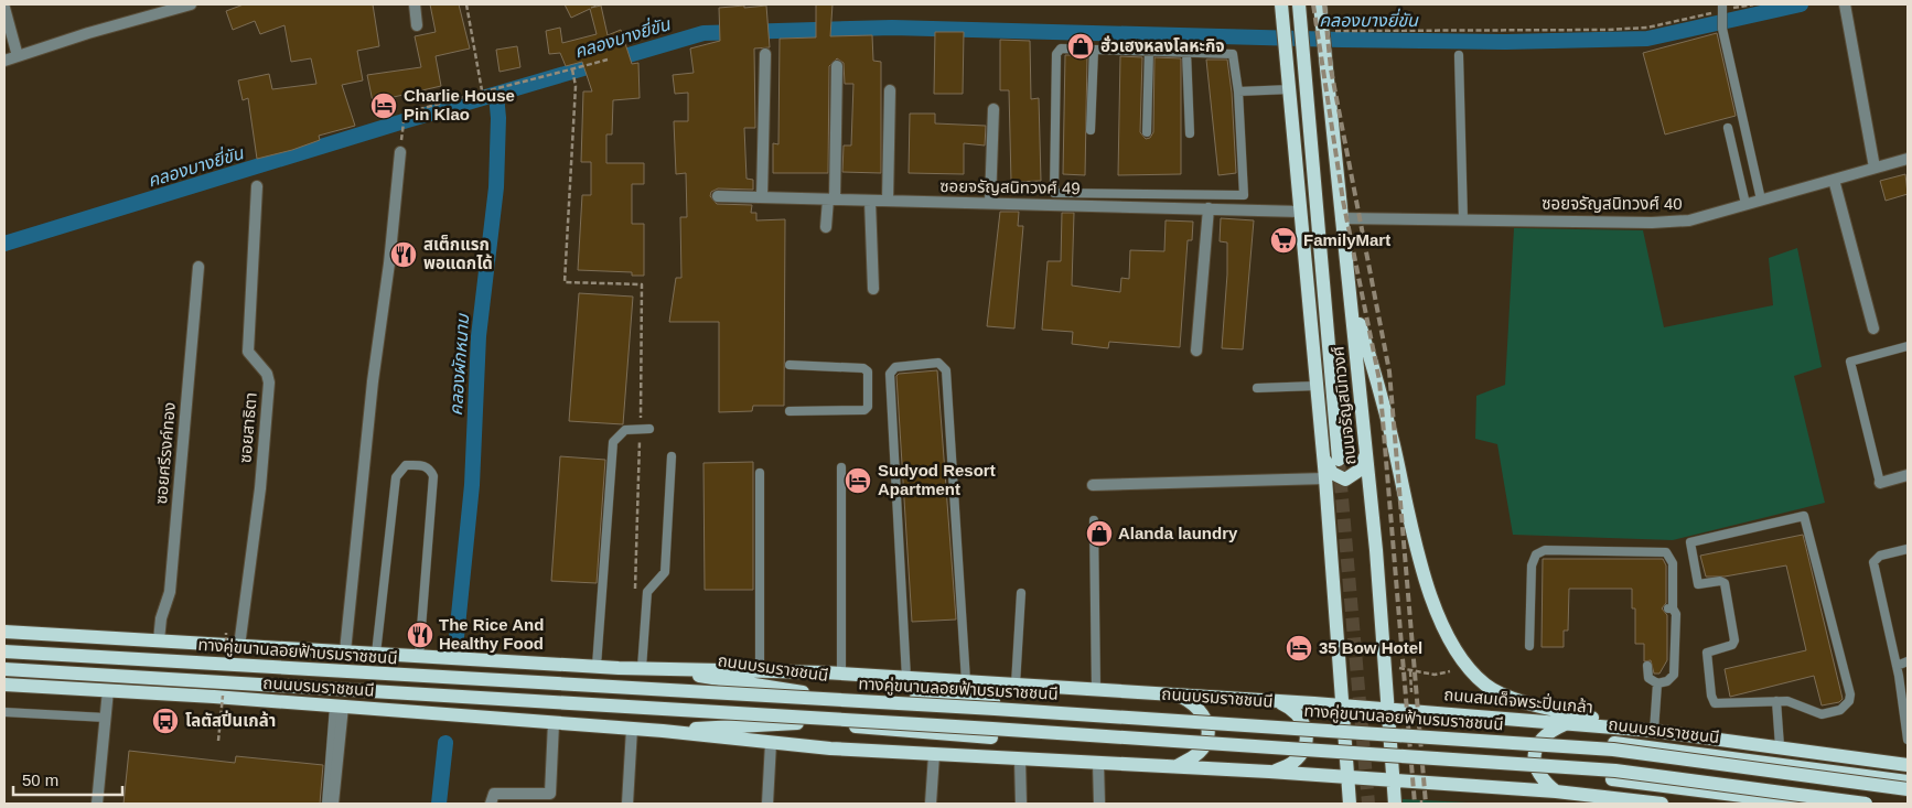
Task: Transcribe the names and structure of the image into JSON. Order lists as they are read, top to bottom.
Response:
{
  "streets": {
    "main road": [
      "ถนนจรัญสนิทวงศ์",
      "ทางคู่ขนานลอยฟ้าบรมราชชนนี",
      "ถนนบรมราชชนนี",
      "ถนนสมเด็จพระปิ่นเกล้า"
    ],
    "street": [
      "ซอยจรัญสนิทวงศ์ 49",
      "ซอยจรัญสนิทวงศ์ 40",
      "ซอยสาธิตา",
      "ซอยศรีรงค์ทอง"
    ]
  },
  "crossings": [
    ["ซอยจรัญสนิทวงศ์ 49", "ถนนจรัญสนิทวงศ์"],
    ["ซอยจรัญสนิทวงศ์ 40", "ถนนจรัญสนิทวงศ์"],
    ["ถนนจรัญสนิทวงศ์", "ถนนบรมราชชนนี"],
    ["ถนนจรัญสนิทวงศ์", "ถนนสมเด็จพระปิ่นเกล้า"],
    ["ซอยสาธิตา", "ถนนบรมราชชนนี"],
    ["ซอยศรีรงค์ทอง", "ถนนบรมราชชนนี"],
    ["ถนนบรมราชชนนี", "ถนนสมเด็จพระปิ่นเกล้า"]
  ],
  "water": ["คลองบางยี่ขัน", "คลองผักหนาม"],
  "places": {
    "shop": ["ฮั่วเฮงหลงโลหะกิจ", "Alanda laundry"],
    "hotel": ["Charlie House Pin Klao", "Sudyod Resort Apartment", "35 Bow Hotel"],
    "supermarket": ["FamilyMart"],
    "restaurant": ["สเต็กแรก พอแดกได้", "The Rice And Healthy Food"],
    "bus stop": ["โลตัสปิ่นเกล้า"]
  },
  "scale_bar": "50 m"
}
